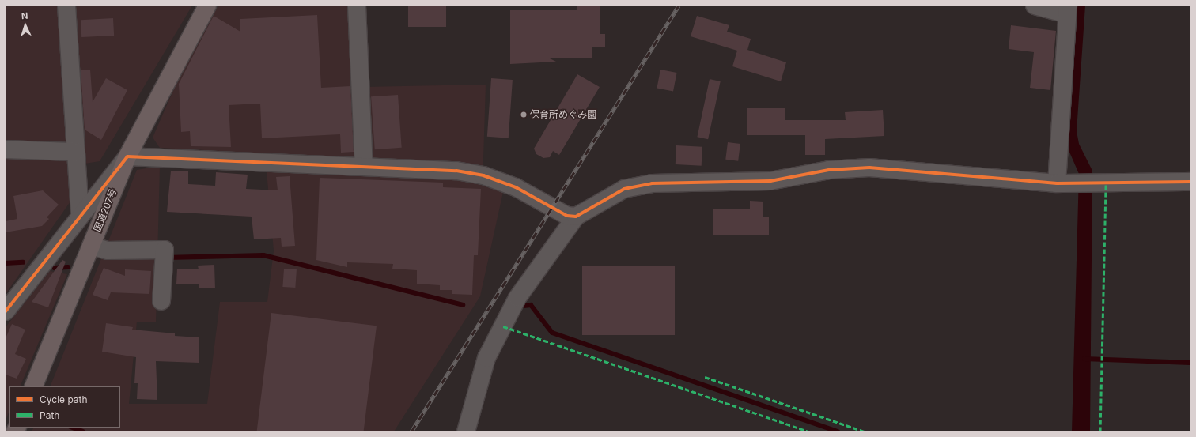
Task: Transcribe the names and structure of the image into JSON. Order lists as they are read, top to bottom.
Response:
{
  "streets": {
    "highway": ["国道207号"]
  },
  "places": ["保育所めぐみ園"],
  "legend": ["Cycle path", "Path"],
  "north": "top"
}
